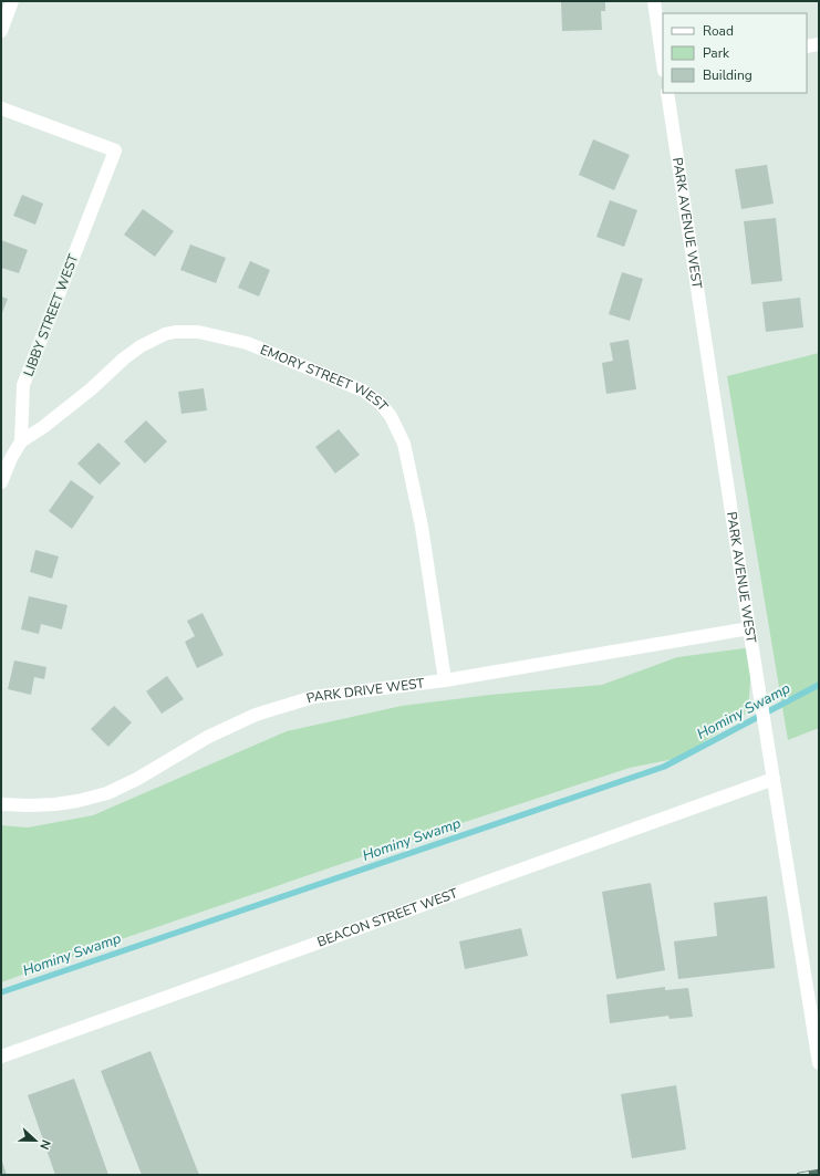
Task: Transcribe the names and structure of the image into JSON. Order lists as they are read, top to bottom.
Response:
{
  "streets": {
    "street": [
      "PARK AVENUE WEST",
      "LIBBY STREET WEST",
      "EMORY STREET WEST",
      "PARK DRIVE WEST",
      "BEACON STREET WEST"
    ]
  },
  "crossings": [
    ["PARK AVENUE WEST", "PARK DRIVE WEST"],
    ["PARK AVENUE WEST", "BEACON STREET WEST"],
    ["LIBBY STREET WEST", "EMORY STREET WEST"],
    ["EMORY STREET WEST", "PARK DRIVE WEST"]
  ],
  "water": ["Hominy Swamp"],
  "legend": ["Road", "Park", "Building"],
  "north": "right"
}
